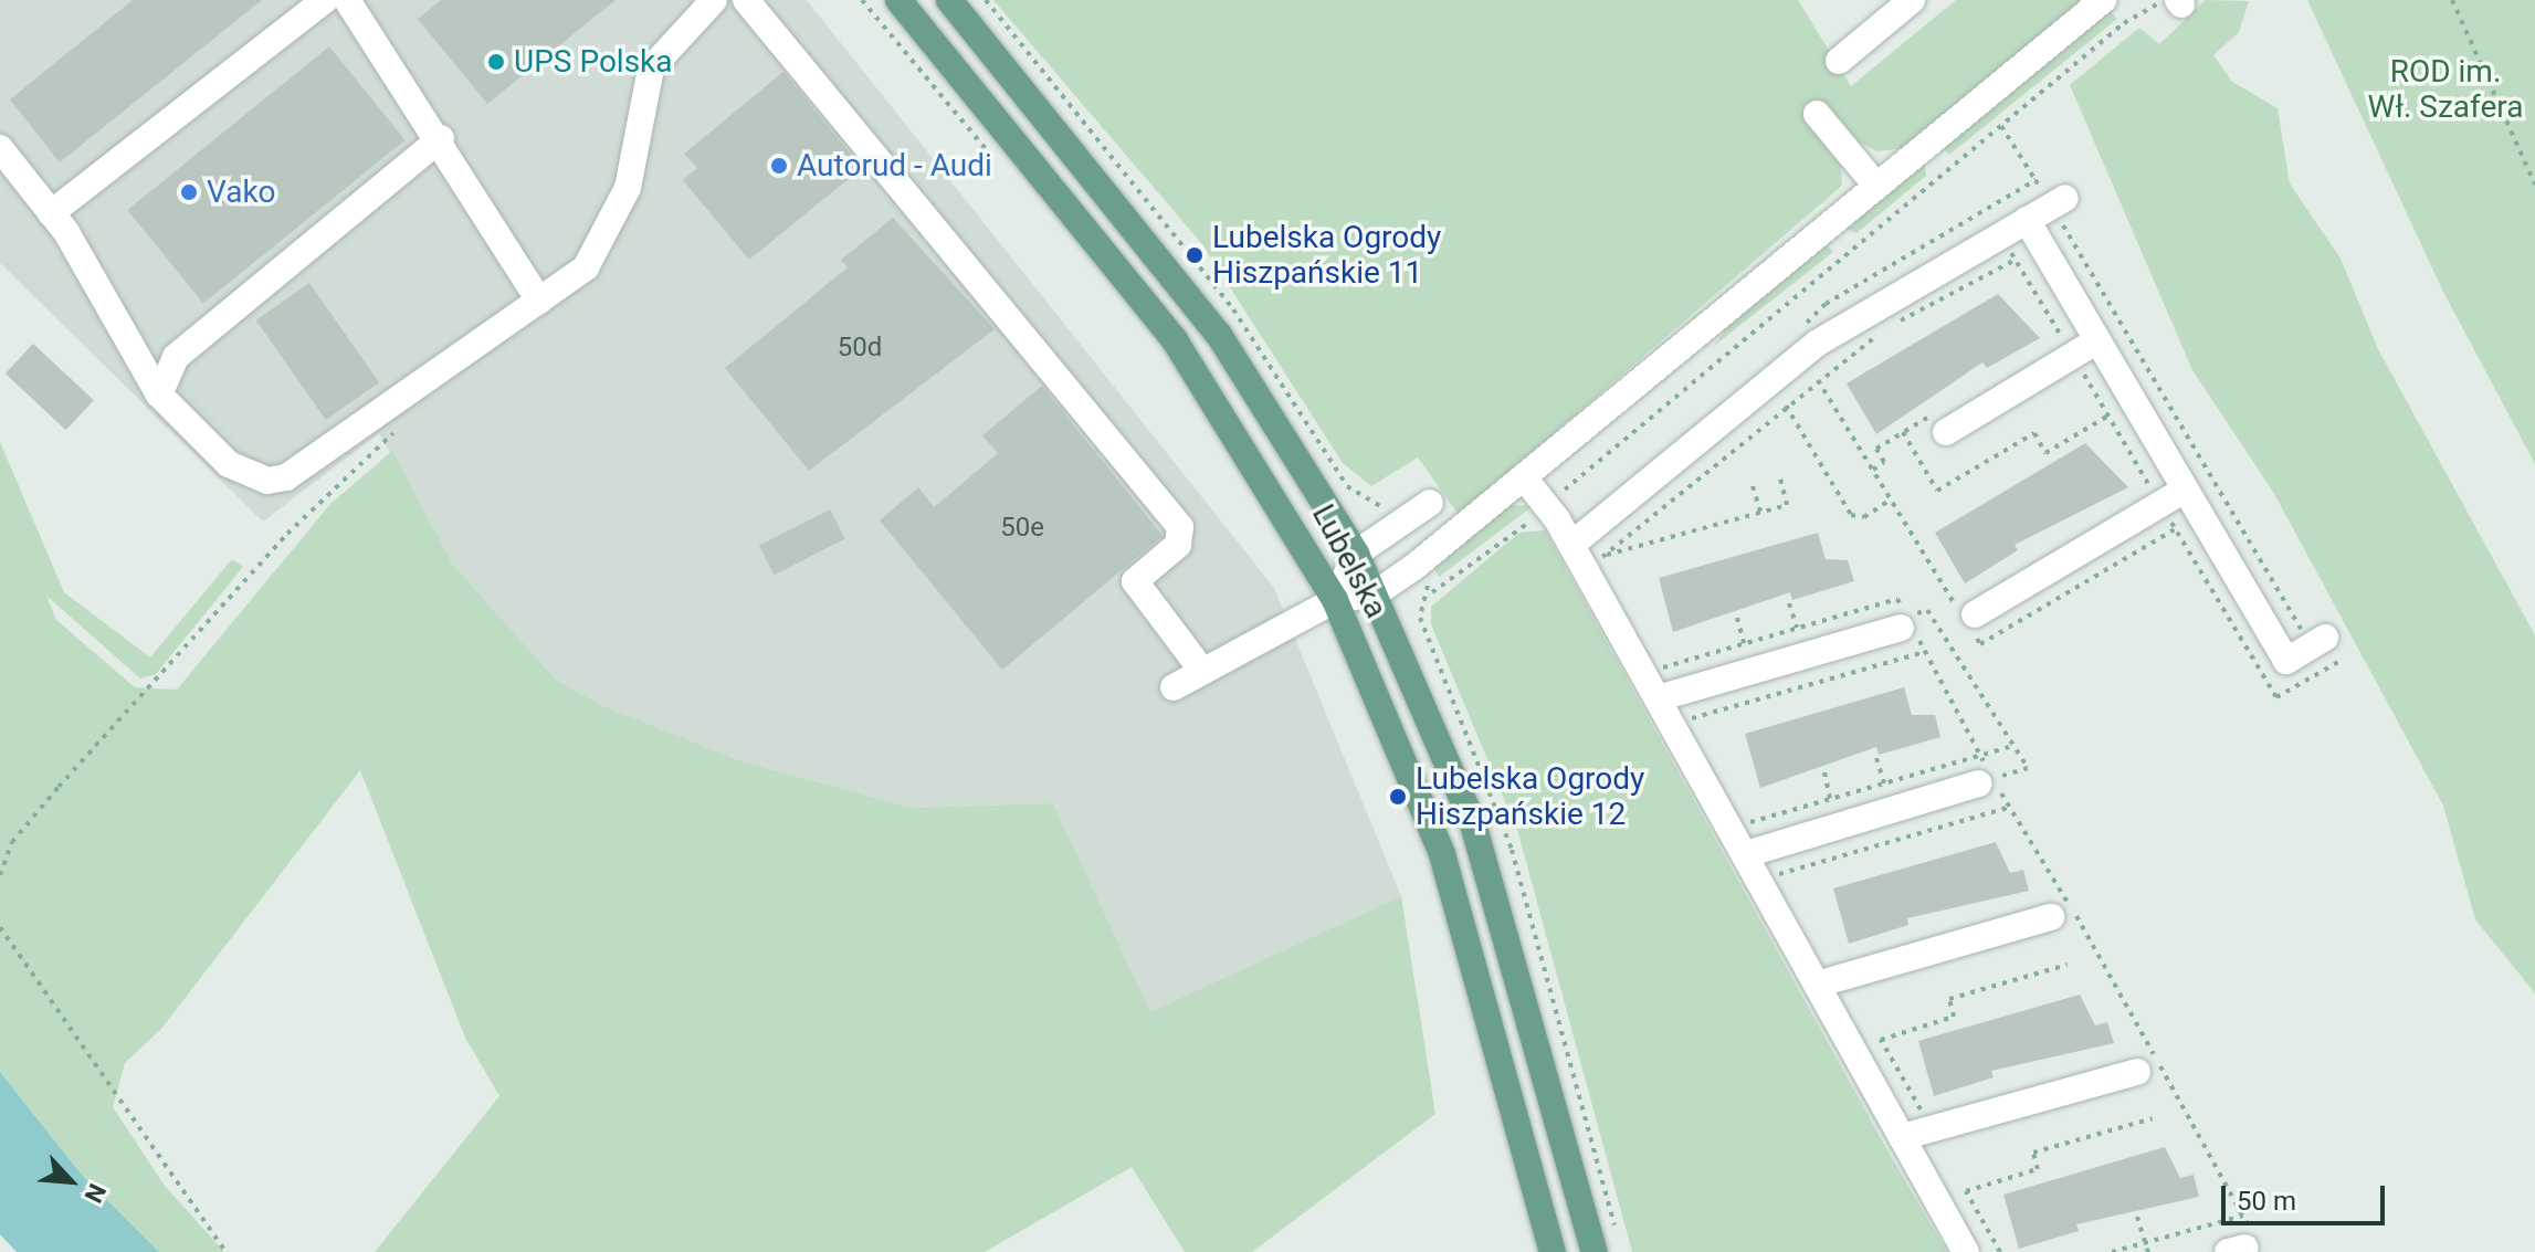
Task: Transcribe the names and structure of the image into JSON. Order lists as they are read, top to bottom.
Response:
{
  "streets": {
    "main road": ["Lubelska"]
  },
  "parks": ["ROD im. Wł. Szafera"],
  "places": [
    "UPS Polska",
    "Autorud - Audi",
    "Vako",
    "Lubelska Ogrody Hiszpańskie 11",
    "Lubelska Ogrody Hiszpańskie 12"
  ],
  "house_numbers": ["50d", "50e"],
  "scale_bar": "50 m",
  "north": "bottom right"
}
